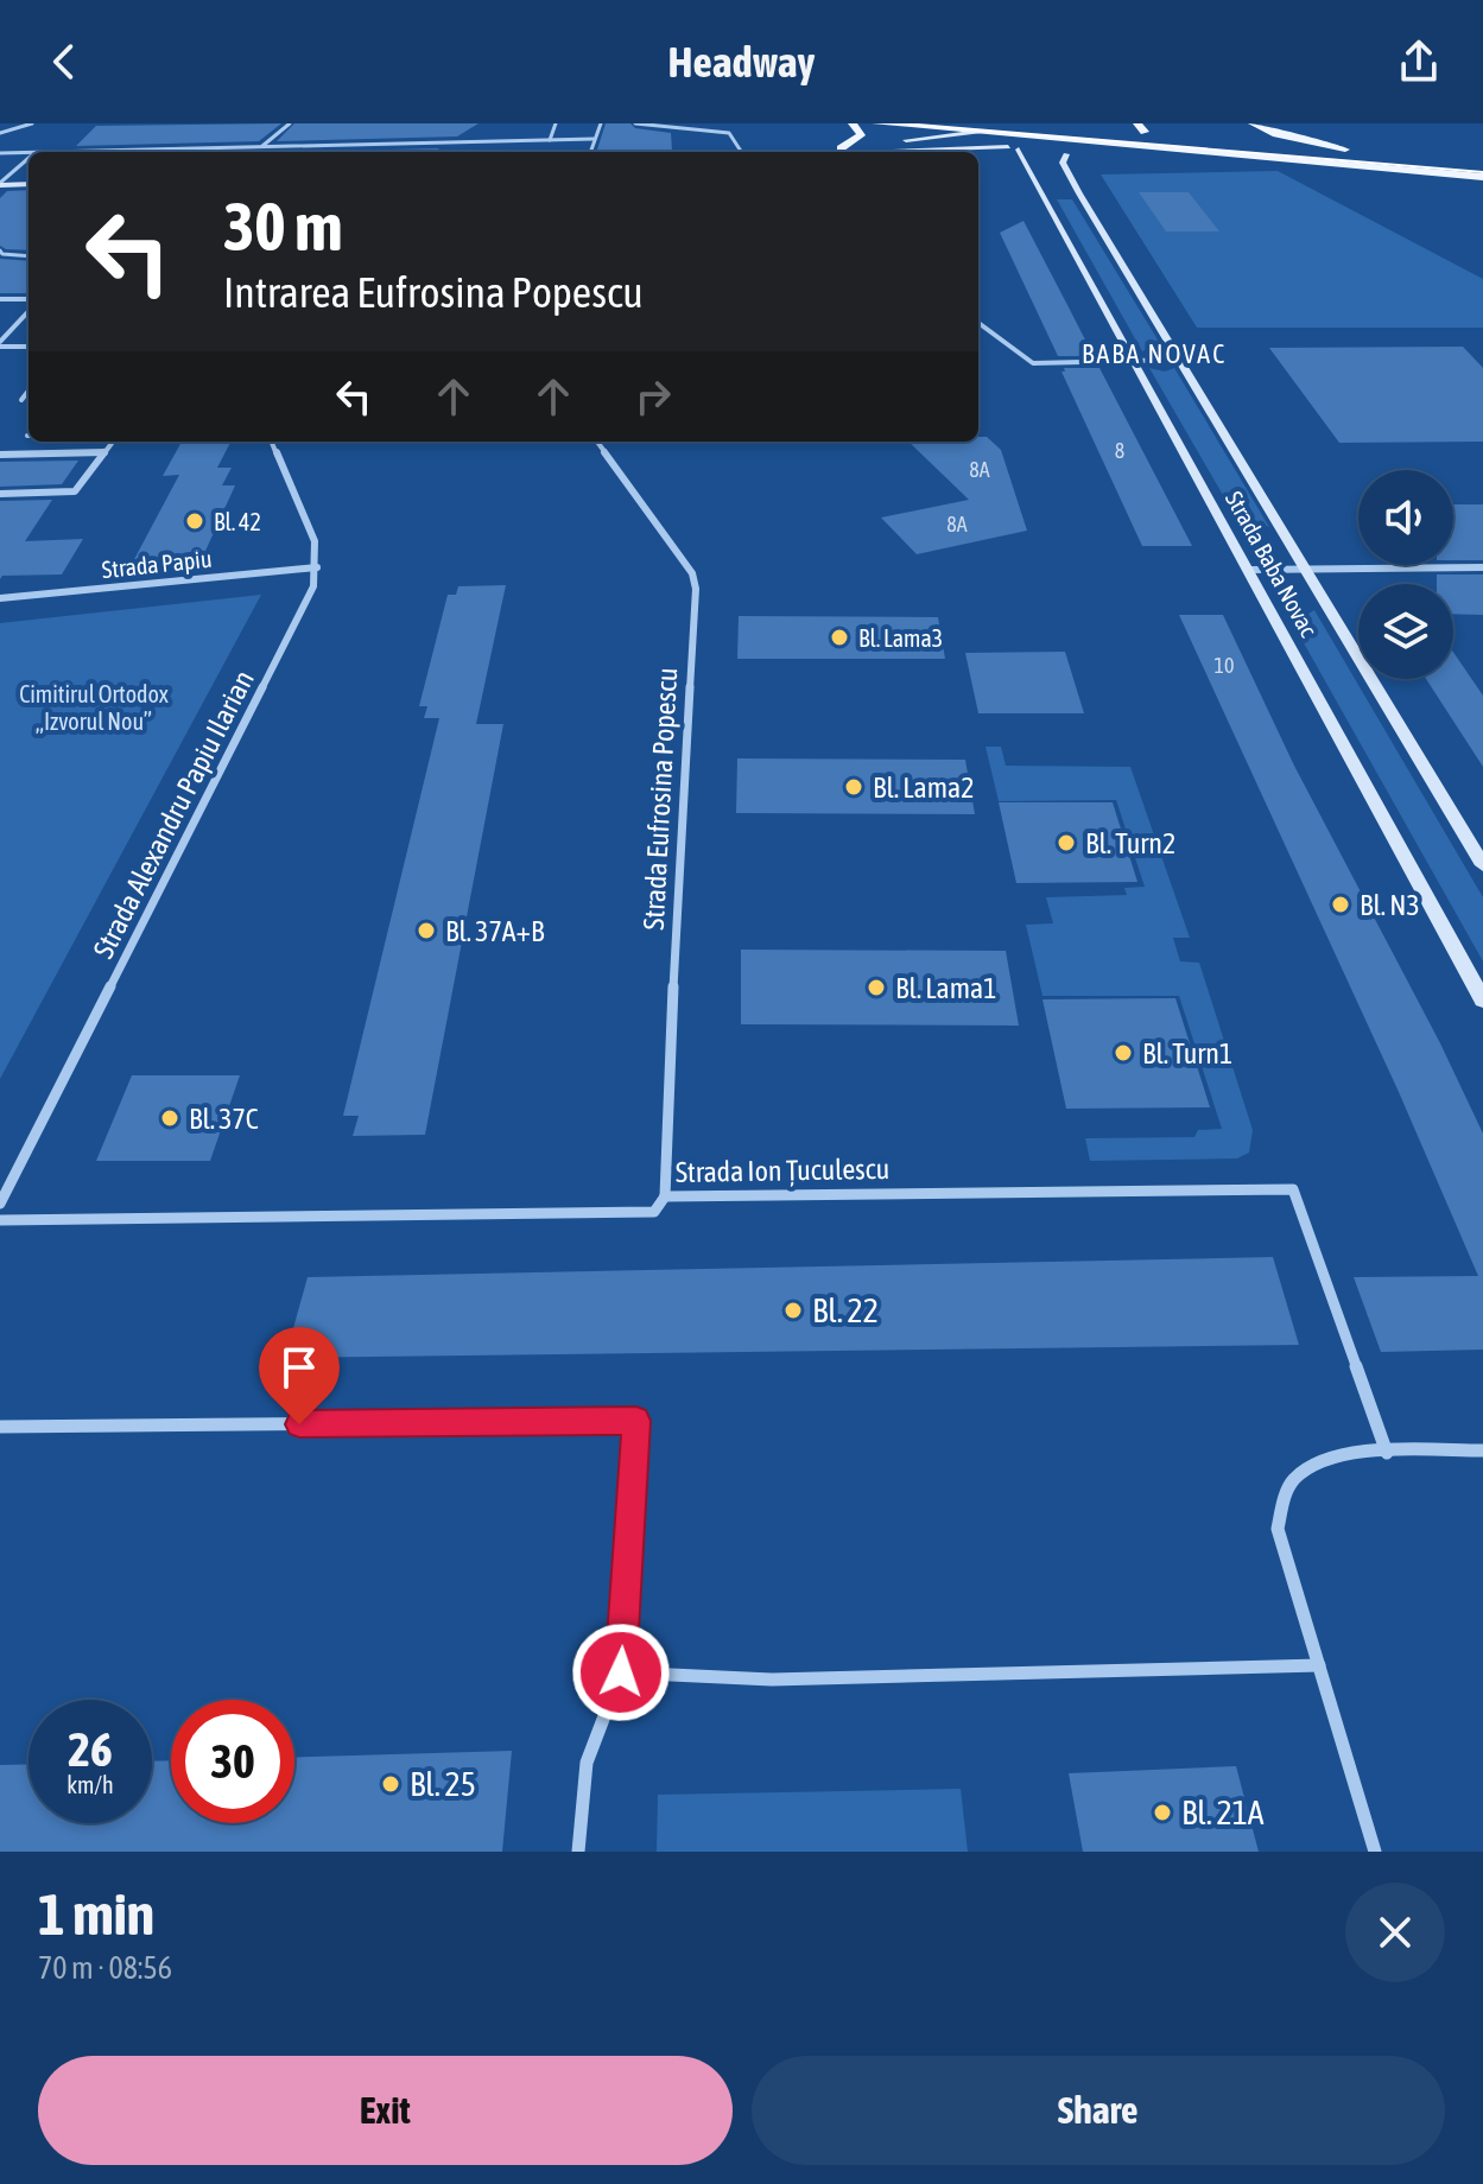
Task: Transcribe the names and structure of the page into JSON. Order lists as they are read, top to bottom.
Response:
{
  "streets": {
    "main road": ["Strada Baba Novac"],
    "street": [
      "Strada Papiu",
      "Strada Eufrosina Popescu",
      "Strada Alexandru Papiu Ilarian",
      "Strada Ion Țuculescu"
    ]
  },
  "crossings": [
    ["Strada Papiu", "Strada Alexandru Papiu Ilarian"],
    ["Strada Eufrosina Popescu", "Strada Ion Țuculescu"]
  ],
  "districts": ["BABA NOVAC"],
  "parks": ["Cimitirul Ortodox „Izvorul Nou”"],
  "places": [
    "Bl. 42",
    "Bl. Lama3",
    "Bl. Lama2",
    "Bl. Turn2",
    "Bl. N3",
    "Bl. 37A+B",
    "Bl. Lama1",
    "Bl. Turn1",
    "Bl. 37C",
    "Bl. 22",
    "Bl. 25",
    "Bl. 21A"
  ],
  "house_numbers": [
    "8",
    "8A",
    "8A",
    "10"
  ],
  "page": {
    "header": "Headway",
    "turn": ["30 m", "Intrarea Eufrosina Popescu"],
    "speed": "26 km/h",
    "limit": "30",
    "heading": ["1 min", "70 m · 08:56"],
    "buttons": ["Exit", "Share"]
  }
}
